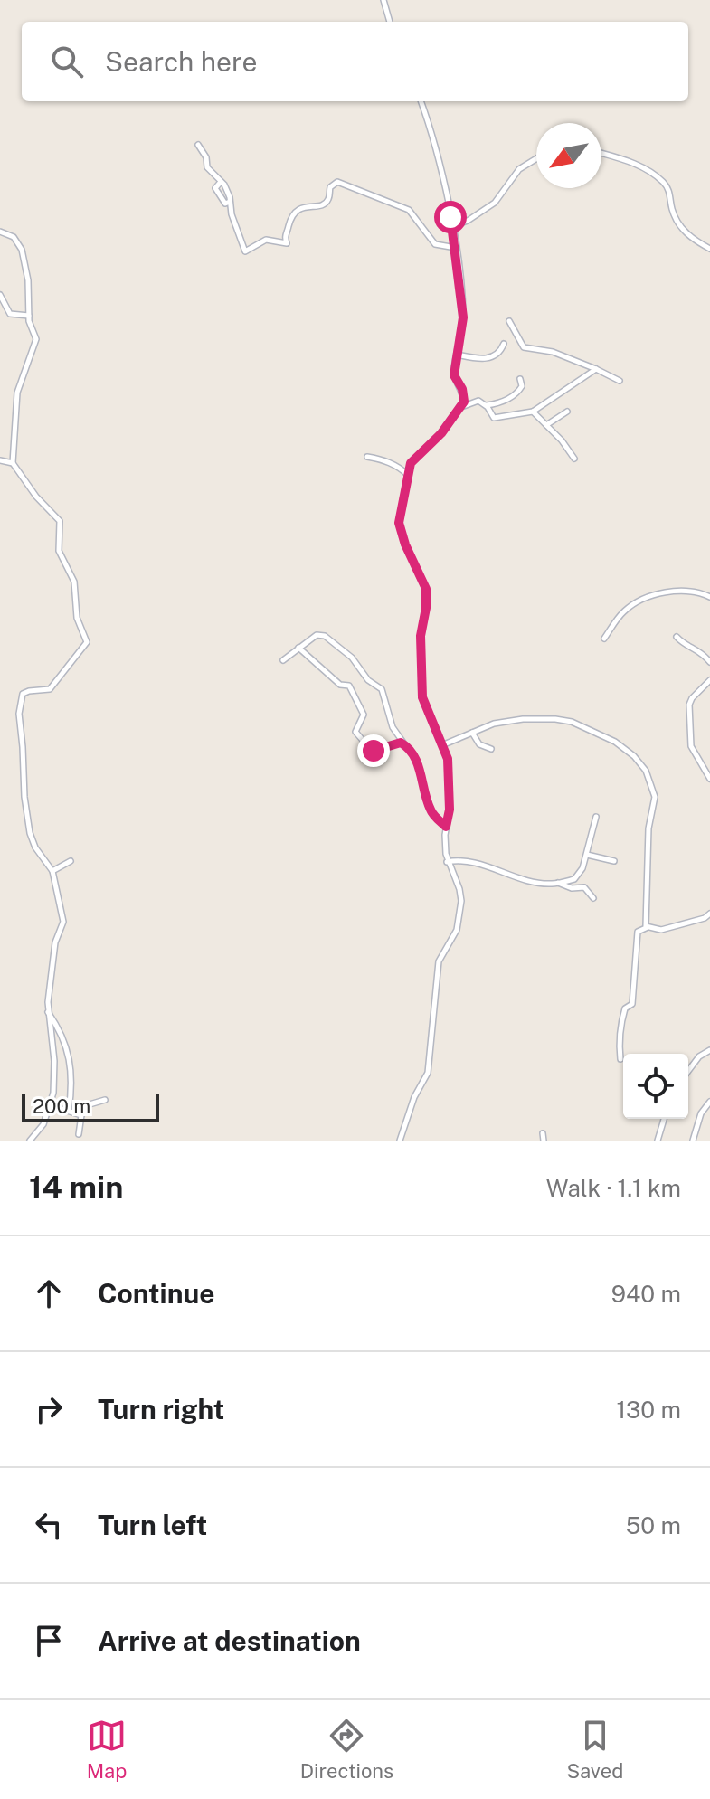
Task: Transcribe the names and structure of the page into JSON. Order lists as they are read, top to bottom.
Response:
{
  "scale_bar": "200 m",
  "north": "bottom left",
  "page": {
    "search": "Search here",
    "scale": "200 m",
    "heading": ["14 min", "Walk · 1.1 km"],
    "list": [
      ["Continue", "940 m"],
      ["Turn right", "130 m"],
      ["Turn left", "50 m"],
      "Arrive at destination"
    ],
    "nav": ["Map", "Directions", "Saved"]
  }
}
